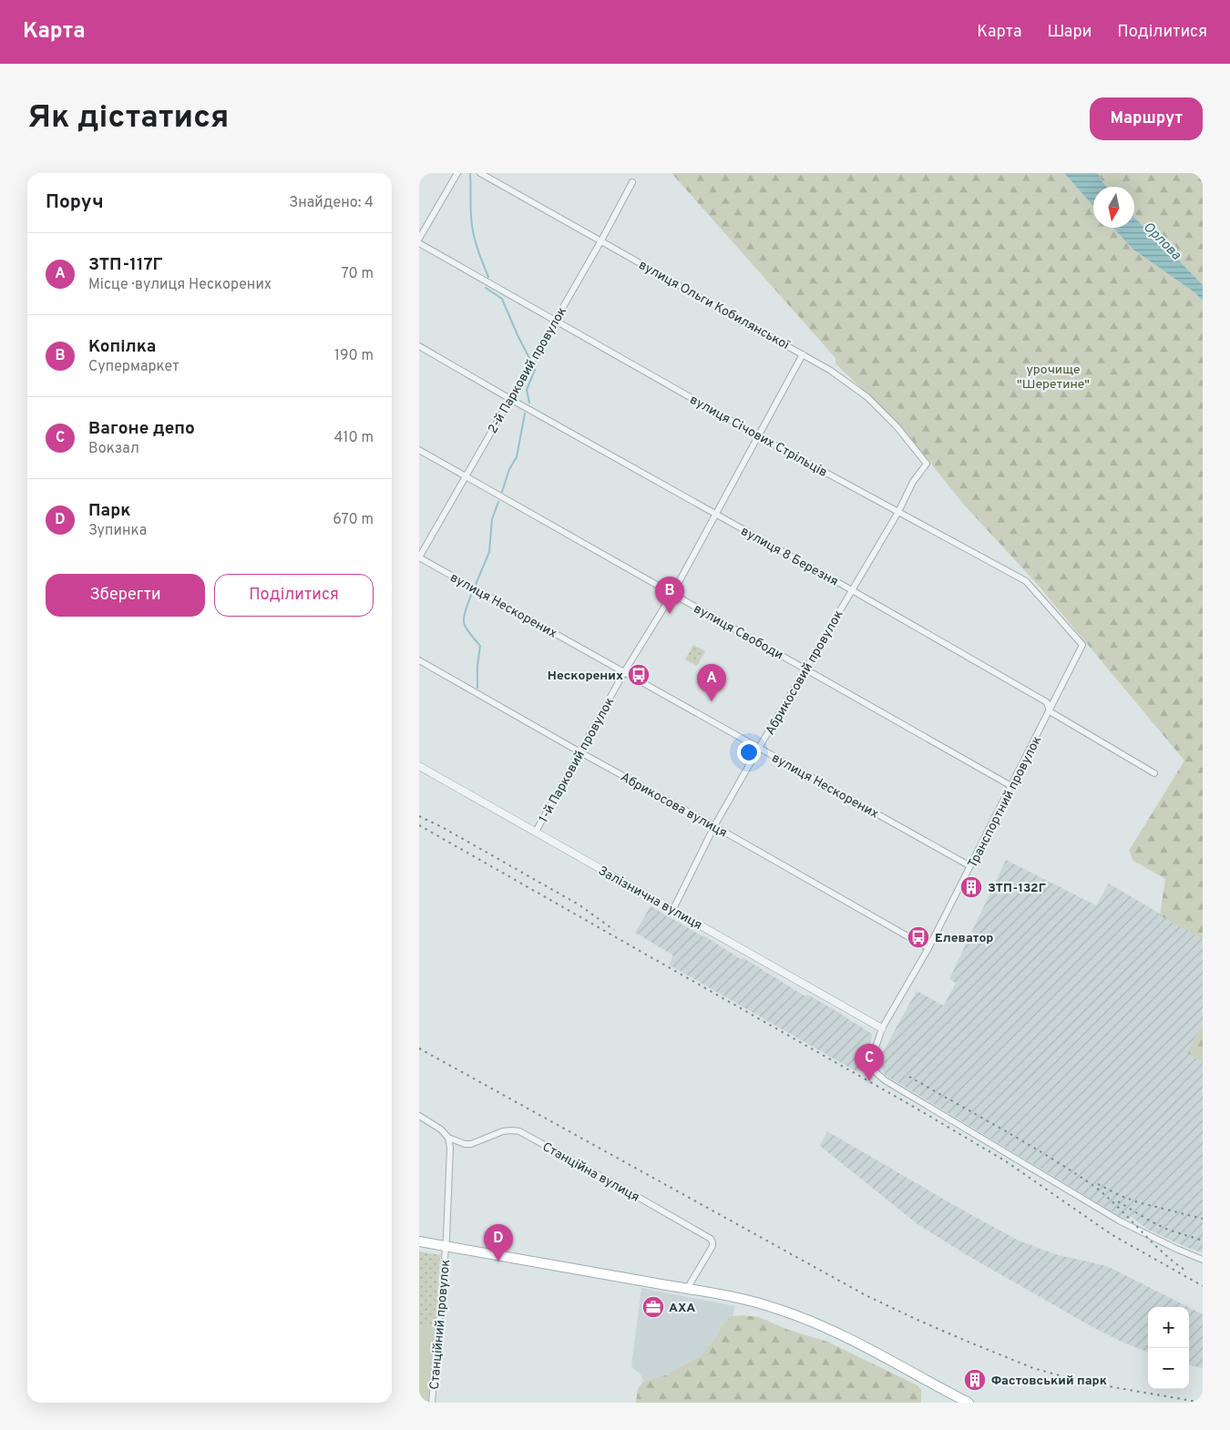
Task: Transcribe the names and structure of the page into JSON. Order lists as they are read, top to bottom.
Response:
{
  "streets": {
    "street": [
      "вулиця Ольги Кобилянської",
      "2-й Парковий провулок",
      "вулиця Січових Стрільців",
      "вулиця 8 Березня",
      "вулиця Нескорених",
      "вулиця Свободи",
      "Абрикосовий провулок",
      "1-й Парковий провулок",
      "Транспортний провулок",
      "Абрикосова вулиця",
      "Залізнична вулиця",
      "Станційна вулиця",
      "Станційний провулок"
    ]
  },
  "crossings": [
    ["вулиця Ольги Кобилянської", "2-й Парковий провулок"],
    ["вулиця Ольги Кобилянської", "Абрикосовий провулок"],
    ["вулиця Ольги Кобилянської", "1-й Парковий провулок"],
    ["2-й Парковий провулок", "вулиця Січових Стрільців"],
    ["2-й Парковий провулок", "вулиця 8 Березня"],
    ["2-й Парковий провулок", "вулиця Нескорених"],
    ["2-й Парковий провулок", "вулиця Свободи"],
    ["вулиця Січових Стрільців", "Абрикосовий провулок"],
    ["вулиця Січових Стрільців", "1-й Парковий провулок"],
    ["вулиця Січових Стрільців", "Транспортний провулок"],
    ["вулиця 8 Березня", "Абрикосовий провулок"],
    ["вулиця 8 Березня", "1-й Парковий провулок"],
    ["вулиця 8 Березня", "Транспортний провулок"],
    ["вулиця Нескорених", "Абрикосовий провулок"],
    ["вулиця Нескорених", "1-й Парковий провулок"],
    ["вулиця Нескорених", "Транспортний провулок"],
    ["вулиця Свободи", "Абрикосовий провулок"],
    ["вулиця Свободи", "1-й Парковий провулок"],
    ["вулиця Свободи", "Транспортний провулок"],
    ["Абрикосовий провулок", "Абрикосова вулиця"],
    ["Абрикосовий провулок", "Залізнична вулиця"],
    ["1-й Парковий провулок", "Абрикосова вулиця"],
    ["1-й Парковий провулок", "Залізнична вулиця"],
    ["Транспортний провулок", "Абрикосова вулиця"],
    ["Транспортний провулок", "Залізнична вулиця"],
    ["Станційна вулиця", "Станційний провулок"]
  ],
  "water": ["Орлова"],
  "parks": ["урочище \"Шеретине\""],
  "places": {
    "bus stop": ["Нескорених", "Елеватор"],
    "building": ["ЗТП-132Г", "Фастовський парк"],
    "office": ["AXA"]
  },
  "north": "bottom",
  "page": {
    "header": "Карта",
    "nav": ["Карта", "Шари", "Поділитися"],
    "buttons": [
      "Маршрут",
      ["Зберегти", "Поділитися"]
    ],
    "title": "Як дістатися",
    "heading": ["Поруч", "Знайдено: 4"],
    "list": [
      {
        "mark": "A",
        "name": "ЗТП-117Г",
        "note": "Місце · вулиця Нескорених",
        "value": "70 m"
      },
      {
        "mark": "B",
        "name": "Копілка",
        "note": "Супермаркет",
        "value": "190 m"
      },
      {
        "mark": "C",
        "name": "Вагоне депо",
        "note": "Вокзал",
        "value": "410 m"
      },
      {
        "mark": "D",
        "name": "Парк",
        "note": "Зупинка",
        "value": "670 m"
      }
    ],
    "pins": [
      "B",
      "A",
      "C",
      "D"
    ],
    "map_buttons": ["+", "−"]
  }
}
